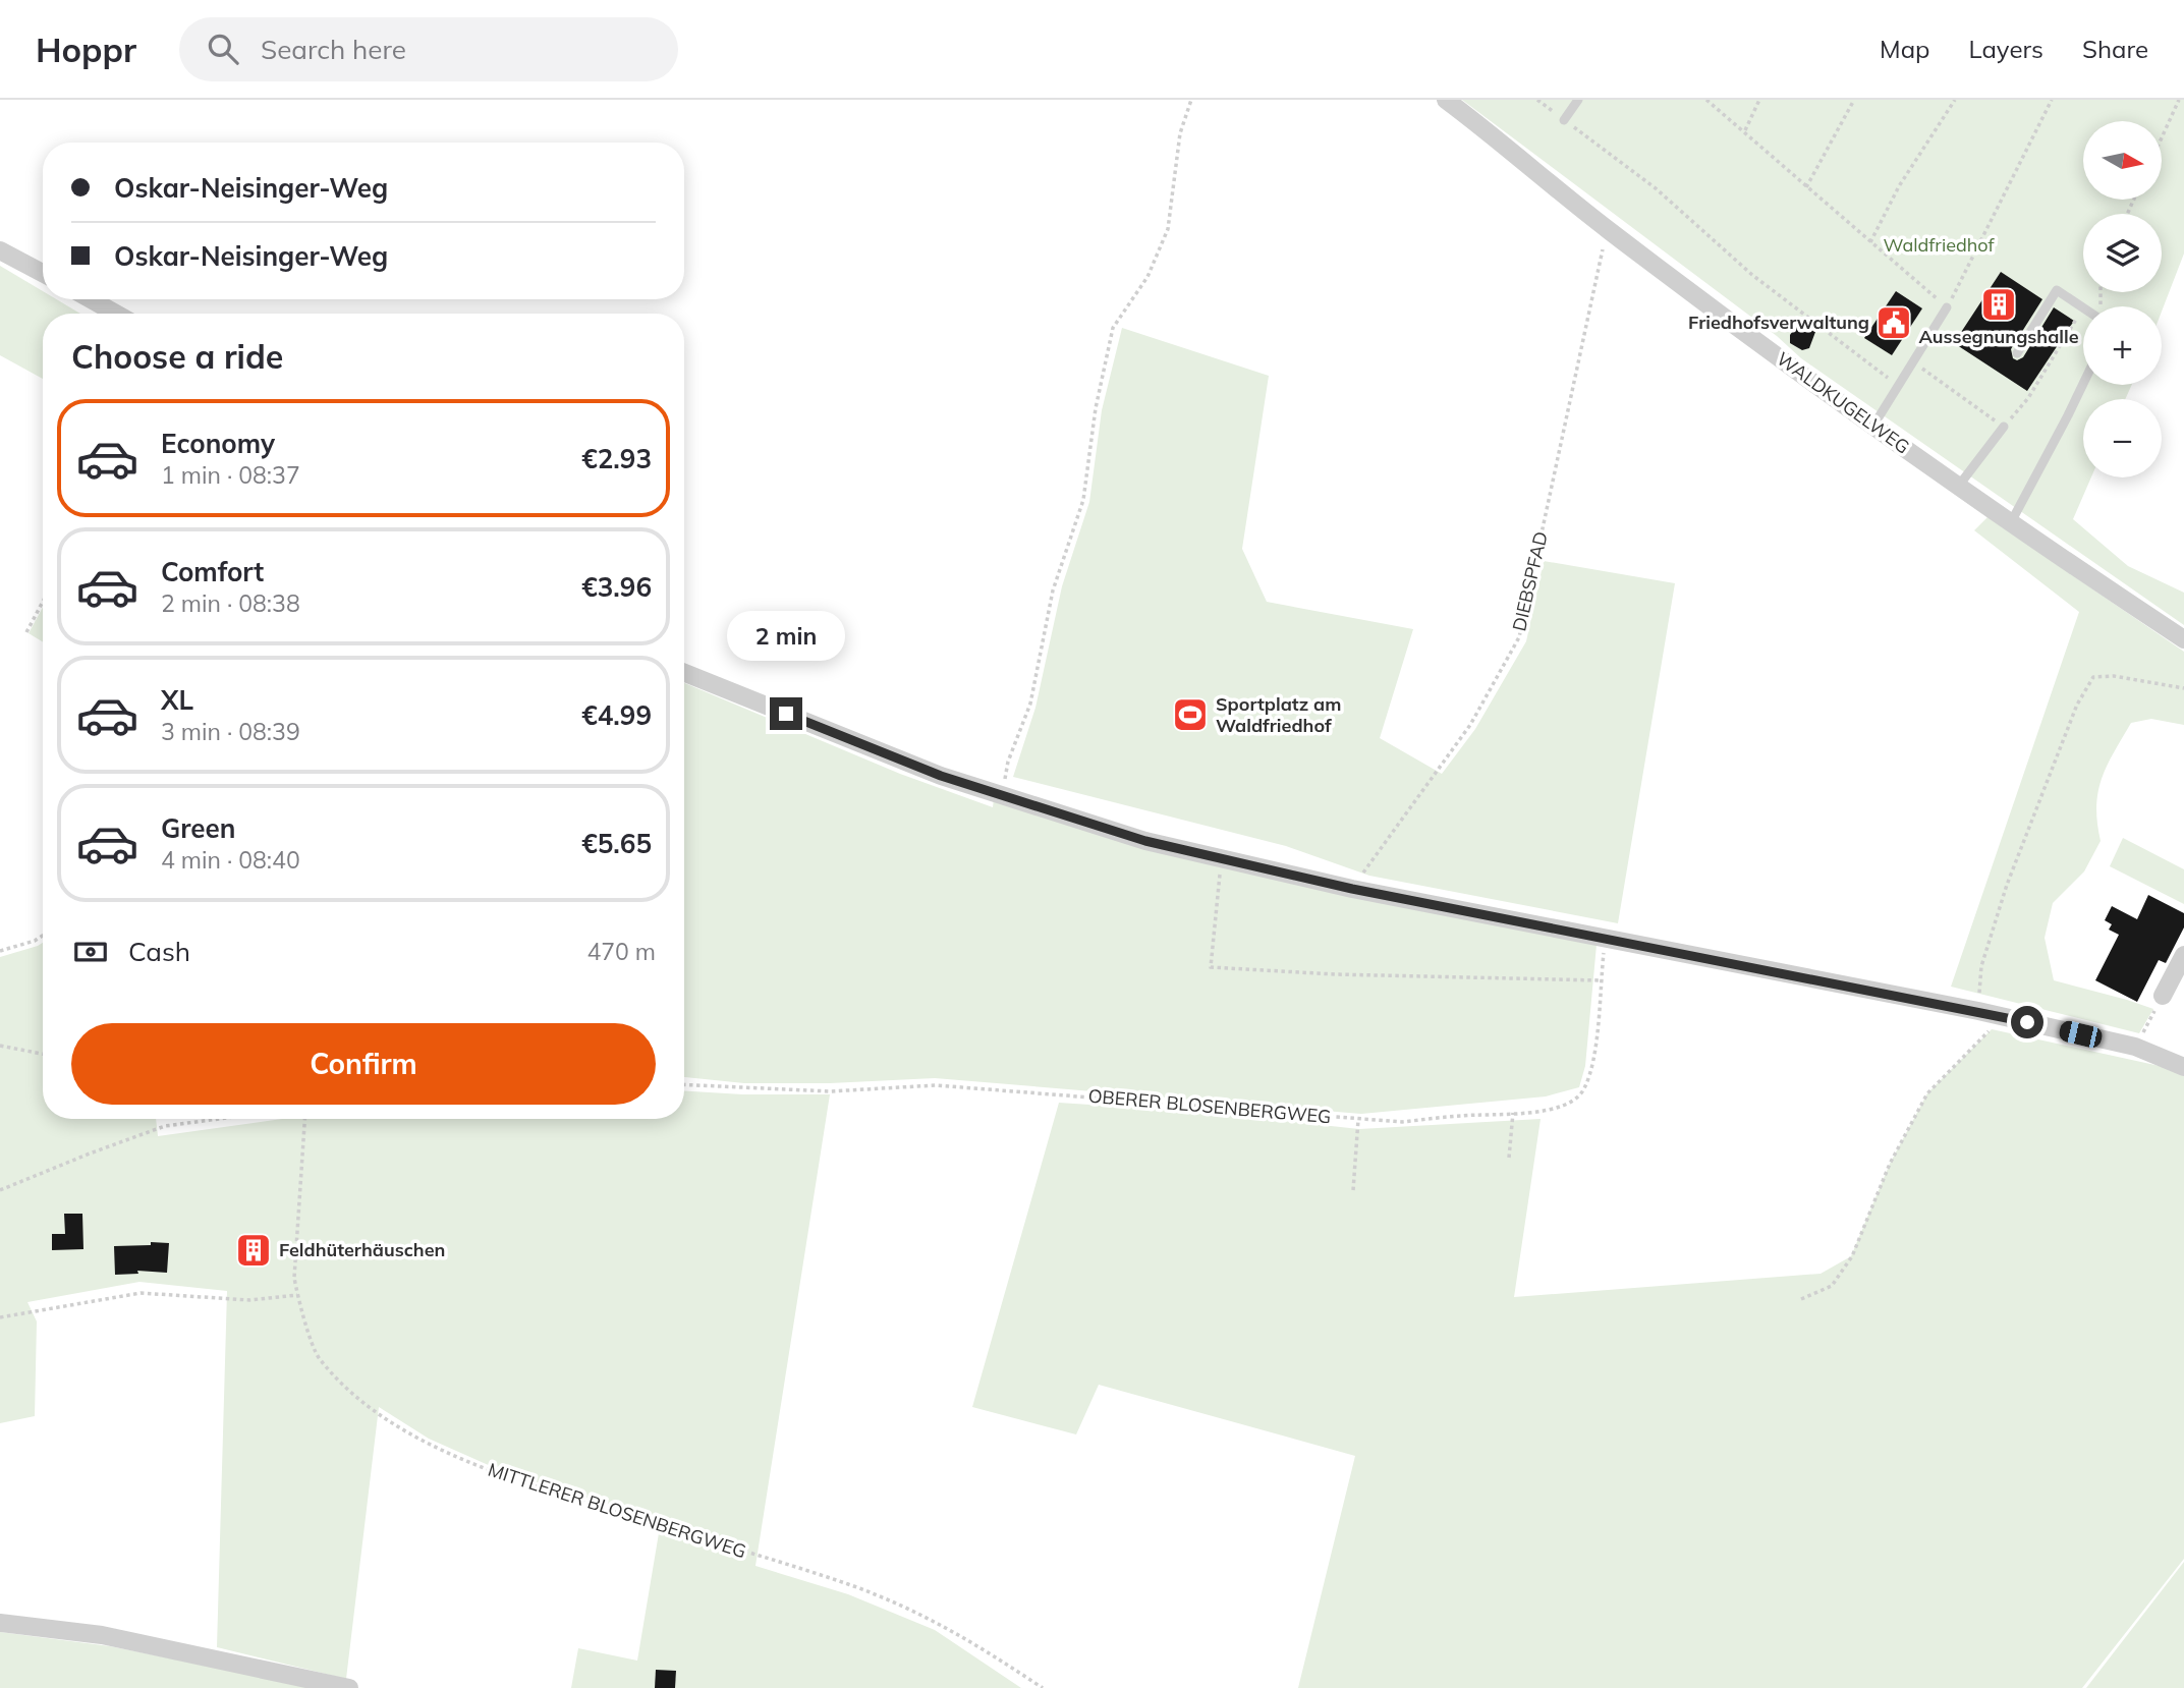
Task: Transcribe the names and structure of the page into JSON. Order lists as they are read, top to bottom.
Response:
{
  "streets": {
    "street": ["WALDKUGELWEG"],
    "path": ["DIEBSPFAD", "OBERER BLOSENBERGWEG", "MITTLERER BLOSENBERGWEG"]
  },
  "crossings": [
    ["WALDKUGELWEG", "DIEBSPFAD"]
  ],
  "parks": ["Waldfriedhof"],
  "places": {
    "building": ["Aussegnungshalle", "Feldhüterhäuschen"],
    "public building": ["Friedhofsverwaltung"],
    "sports": ["Sportplatz am Waldfriedhof"]
  },
  "north": "right",
  "page": {
    "header": "Hoppr",
    "search": "Search here",
    "nav": ["Map", "Layers", "Share"],
    "map_buttons": ["+", "−"],
    "banner": ["Oskar-Neisinger-Weg", "Oskar-Neisinger-Weg"],
    "heading": "Choose a ride",
    "list": [
      {
        "name": "Economy",
        "note": "1 min · 08:37",
        "value": "€2.93"
      },
      {
        "name": "Comfort",
        "note": "2 min · 08:38",
        "value": "€3.96"
      },
      {
        "name": "XL",
        "note": "3 min · 08:39",
        "value": "€4.99"
      },
      {
        "name": "Green",
        "note": "4 min · 08:40",
        "value": "€5.65"
      }
    ],
    "bubble": "2 min",
    "pay": ["Cash", "470 m"],
    "buttons": "Confirm"
  }
}
